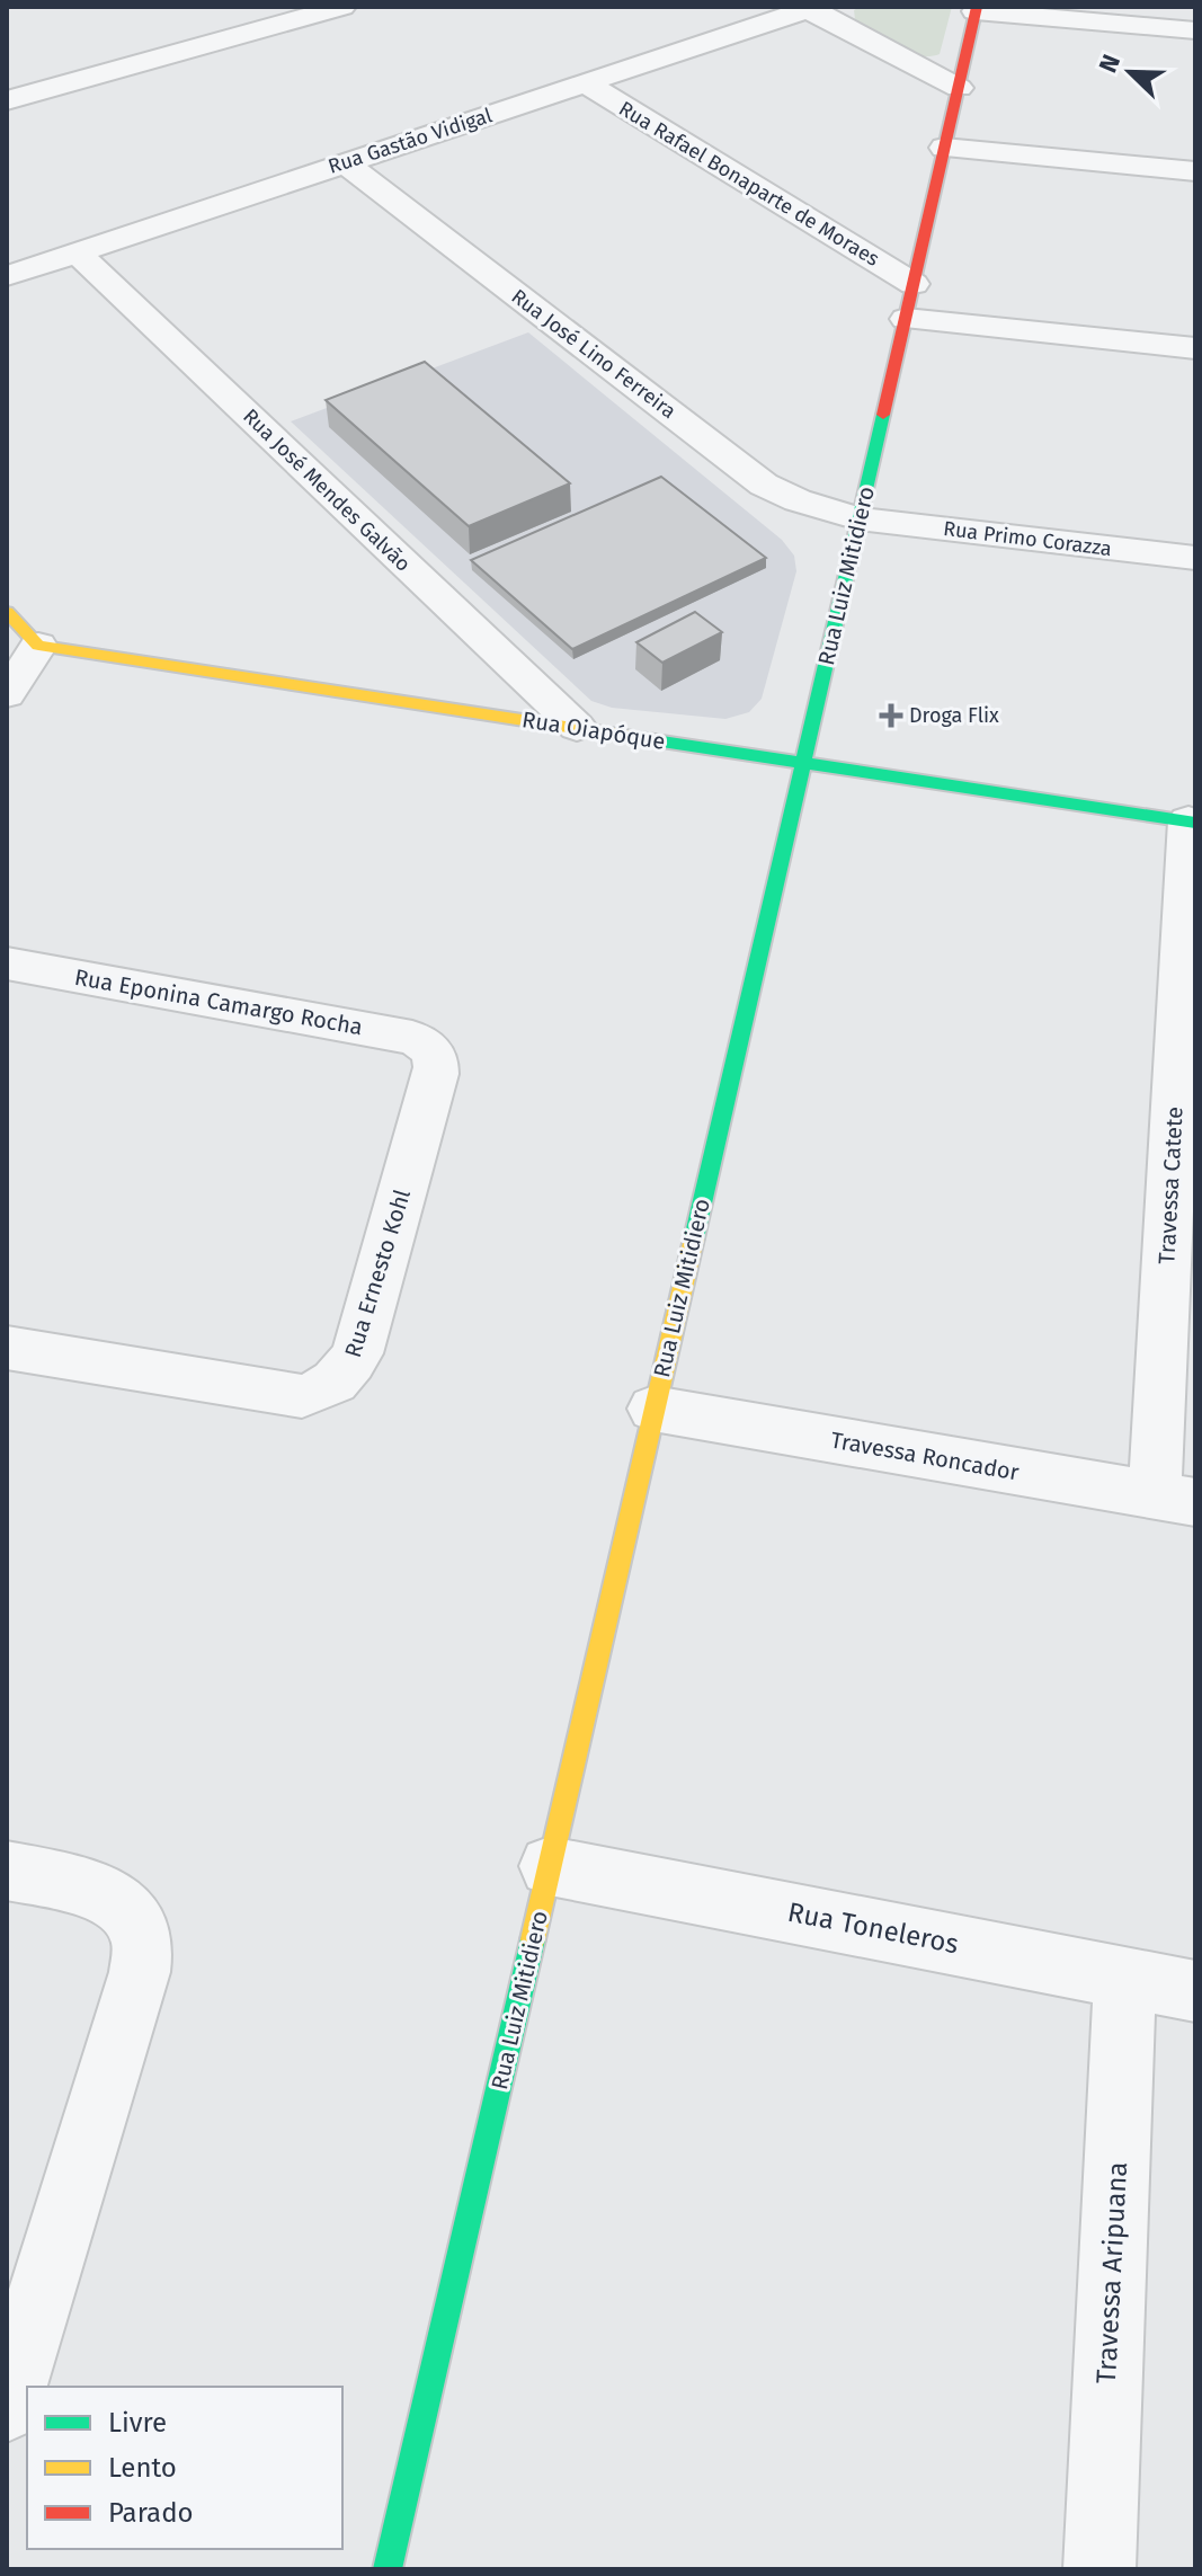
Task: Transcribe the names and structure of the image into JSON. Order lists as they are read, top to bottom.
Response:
{
  "streets": {
    "street": [
      "Rua Gastão Vidigal",
      "Rua Rafael Bonaparte de Moraes",
      "Rua José Lino Ferreira",
      "Rua José Mendes Galvão",
      "Rua Primo Corazza",
      "Rua Luiz Mitidiero",
      "Rua Oiapóque",
      "Rua Eponina Camargo Rocha",
      "Travessa Catete",
      "Rua Ernesto Kohl",
      "Travessa Roncador",
      "Rua Toneleros",
      "Travessa Aripuana"
    ]
  },
  "crossings": [
    ["Rua Gastão Vidigal", "Rua Rafael Bonaparte de Moraes"],
    ["Rua Gastão Vidigal", "Rua José Lino Ferreira"],
    ["Rua Gastão Vidigal", "Rua José Mendes Galvão"],
    ["Rua Rafael Bonaparte de Moraes", "Rua Luiz Mitidiero"],
    ["Rua José Lino Ferreira", "Rua Primo Corazza"],
    ["Rua José Lino Ferreira", "Rua Luiz Mitidiero"],
    ["Rua José Mendes Galvão", "Rua Oiapóque"],
    ["Rua Primo Corazza", "Rua Luiz Mitidiero"],
    ["Rua Luiz Mitidiero", "Rua Oiapóque"],
    ["Rua Luiz Mitidiero", "Travessa Roncador"],
    ["Rua Luiz Mitidiero", "Rua Toneleros"],
    ["Rua Oiapóque", "Travessa Catete"],
    ["Rua Eponina Camargo Rocha", "Rua Ernesto Kohl"],
    ["Travessa Catete", "Travessa Roncador"],
    ["Rua Toneleros", "Travessa Aripuana"]
  ],
  "places": {
    "health": ["Droga Flix"]
  },
  "legend": ["Livre", "Lento", "Parado"],
  "north": "top left"
}
